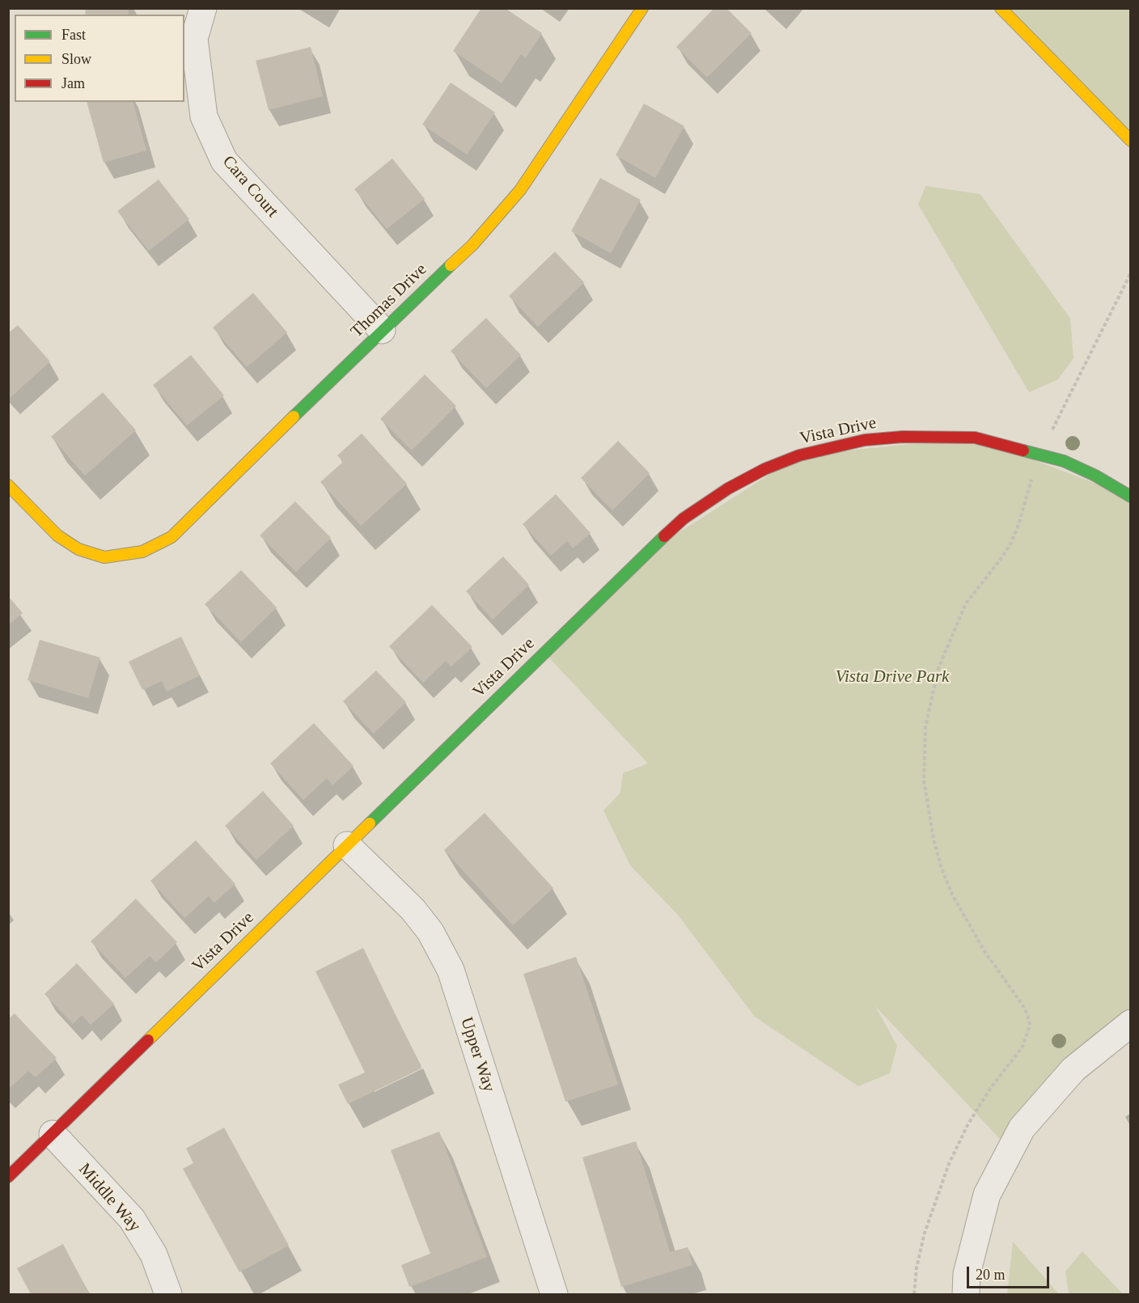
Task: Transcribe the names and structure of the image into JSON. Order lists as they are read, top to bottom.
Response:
{
  "streets": {
    "street": [
      "Cara Court",
      "Thomas Drive",
      "Vista Drive",
      "Upper Way",
      "Middle Way"
    ]
  },
  "crossings": [
    ["Cara Court", "Thomas Drive"],
    ["Vista Drive", "Upper Way"],
    ["Vista Drive", "Middle Way"]
  ],
  "parks": ["Vista Drive Park"],
  "legend": ["Fast", "Slow", "Jam"],
  "scale_bar": "20 m"
}
